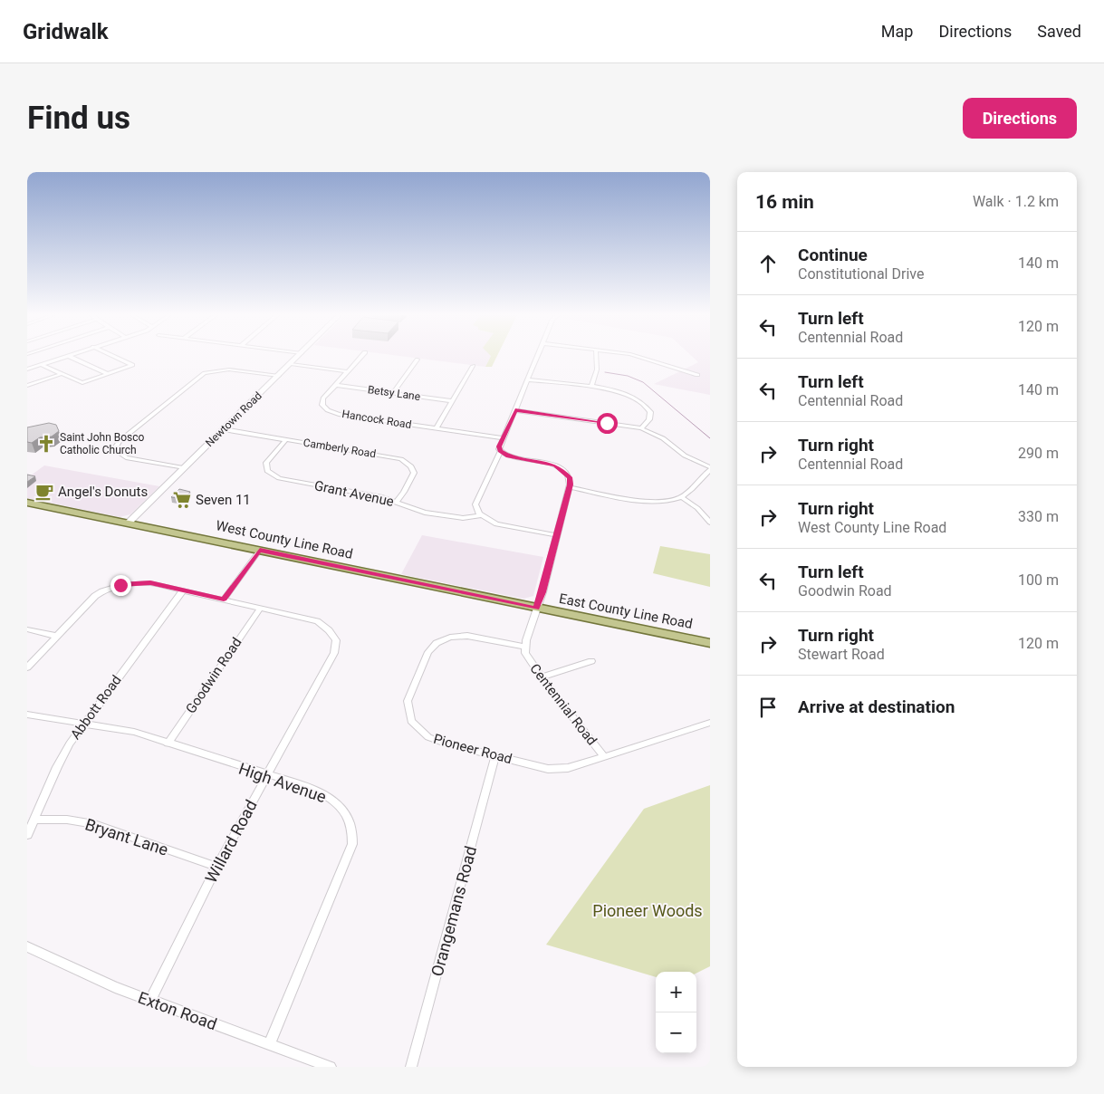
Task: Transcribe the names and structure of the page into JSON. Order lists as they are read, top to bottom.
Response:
{
  "streets": {
    "main road": ["West County Line Road", "East County Line Road"],
    "street": [
      "Betsy Lane",
      "Newtown Road",
      "Hancock Road",
      "Camberly Road",
      "Grant Avenue",
      "Goodwin Road",
      "Centennial Road",
      "Abbott Road",
      "Pioneer Road",
      "High Avenue",
      "Bryant Lane",
      "Willard Road",
      "Orangemans Road",
      "Exton Road"
    ]
  },
  "crossings": [
    ["Betsy Lane", "Hancock Road"],
    ["Newtown Road", "Camberly Road"],
    ["Newtown Road", "West County Line Road"],
    ["Camberly Road", "Grant Avenue"],
    ["West County Line Road", "East County Line Road"],
    ["West County Line Road", "Centennial Road"],
    ["East County Line Road", "Centennial Road"],
    ["Goodwin Road", "High Avenue"],
    ["Goodwin Road", "Willard Road"],
    ["Centennial Road", "Pioneer Road"],
    ["Abbott Road", "High Avenue"],
    ["Abbott Road", "Bryant Lane"],
    ["Pioneer Road", "Orangemans Road"],
    ["High Avenue", "Willard Road"],
    ["High Avenue", "Exton Road"],
    ["Bryant Lane", "Willard Road"],
    ["Willard Road", "Exton Road"]
  ],
  "parks": ["Pioneer Woods"],
  "places": {
    "church": ["Saint John Bosco Catholic Church"],
    "cafe": ["Angel's Donuts"],
    "supermarket": ["Seven 11"]
  },
  "page": {
    "header": "Gridwalk",
    "nav": ["Map", "Directions", "Saved"],
    "buttons": "Directions",
    "title": "Find us",
    "heading": ["16 min", "Walk · 1.2 km"],
    "list": [
      ["Continue", "Constitutional Drive", "140 m"],
      ["Turn left", "Centennial Road", "120 m"],
      ["Turn left", "Centennial Road", "140 m"],
      ["Turn right", "Centennial Road", "290 m"],
      ["Turn right", "West County Line Road", "330 m"],
      ["Turn left", "Goodwin Road", "100 m"],
      ["Turn right", "Stewart Road", "120 m"],
      "Arrive at destination"
    ],
    "map_buttons": ["+", "−"]
  }
}
